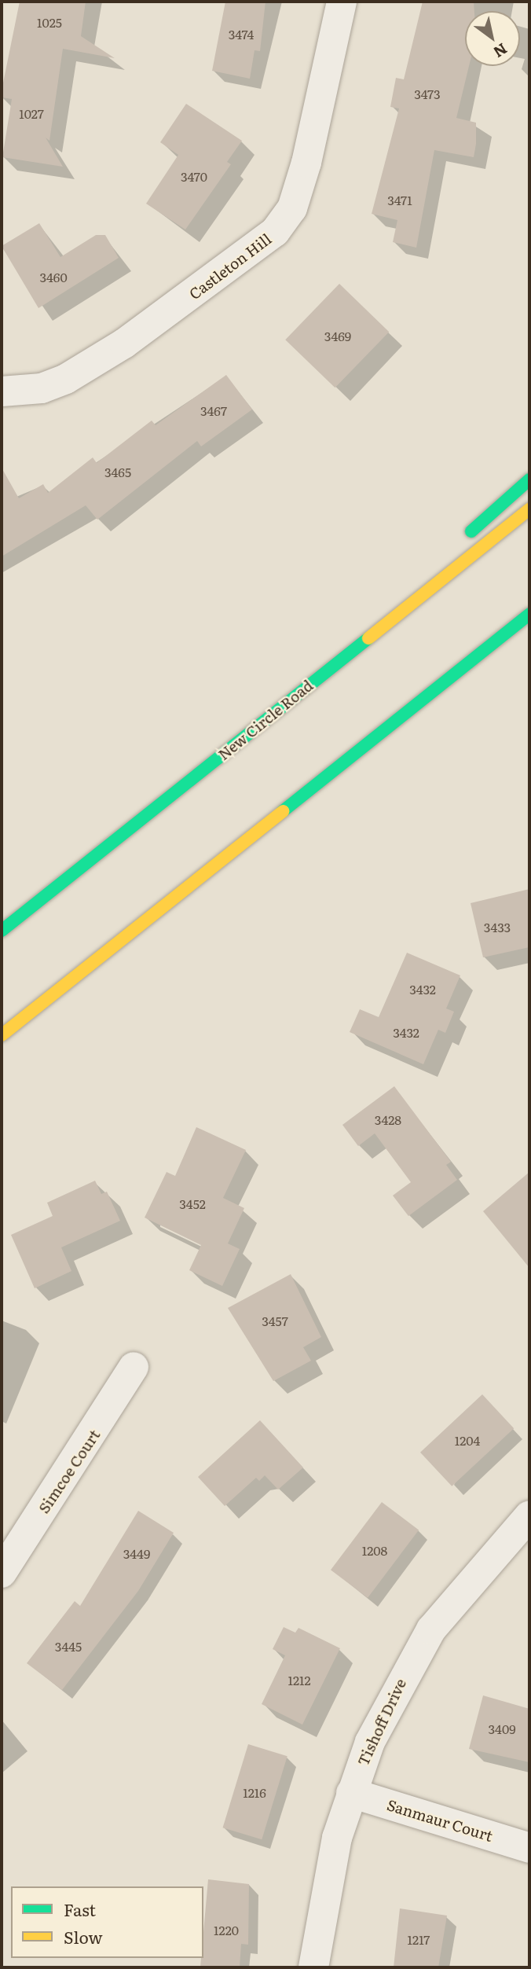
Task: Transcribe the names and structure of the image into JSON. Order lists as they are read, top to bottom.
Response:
{
  "streets": {
    "highway": ["New Circle Road"],
    "street": [
      "Castleton Hill",
      "Simcoe Court",
      "Tishoff Drive",
      "Sanmaur Court"
    ]
  },
  "crossings": [
    ["Tishoff Drive", "Sanmaur Court"]
  ],
  "house_numbers": [
    "1025",
    "3474",
    "3473",
    "1027",
    "3470",
    "3471",
    "3460",
    "3469",
    "3467",
    "3465",
    "3433",
    "3432",
    "3432",
    "3428",
    "3452",
    "3457",
    "1204",
    "1208",
    "3449",
    "3445",
    "1212",
    "3409",
    "1216",
    "1220",
    "1217"
  ],
  "legend": ["Fast", "Slow"],
  "north": "bottom right"
}
